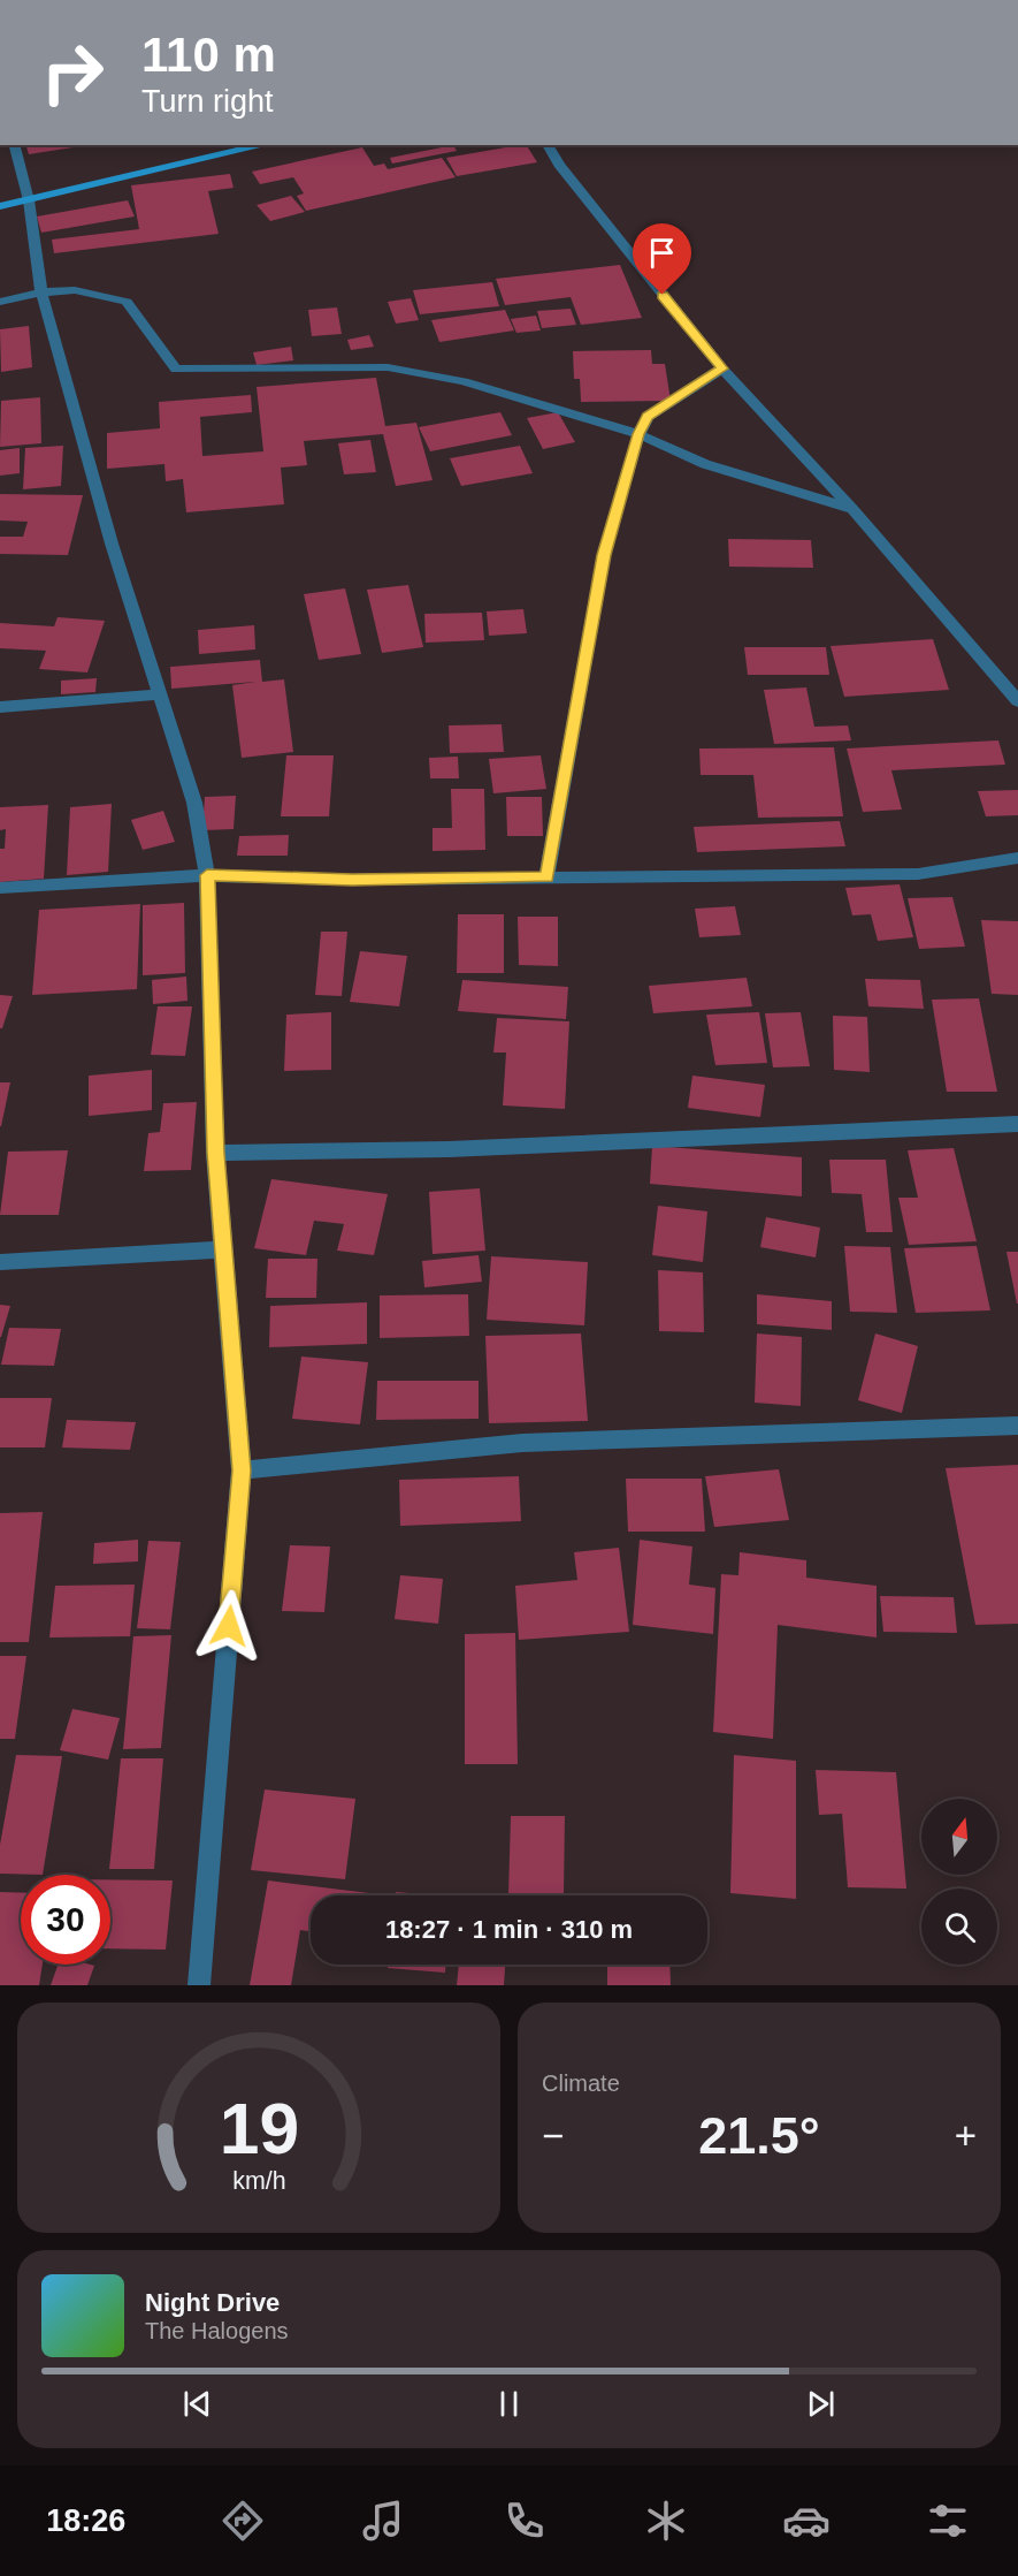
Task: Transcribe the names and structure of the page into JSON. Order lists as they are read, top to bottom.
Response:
{
  "north": "top",
  "page": {
    "turn": ["110 m", "Turn right"],
    "limit": "30",
    "trip": "18:27 · 1 min · 310 m",
    "tile": "Climate",
    "heat": ["−", "21.5°", "+"],
    "song": ["Night Drive", "The Halogens"],
    "tabs": "18:26",
    "gauge": ["19", "km/h"]
  }
}
